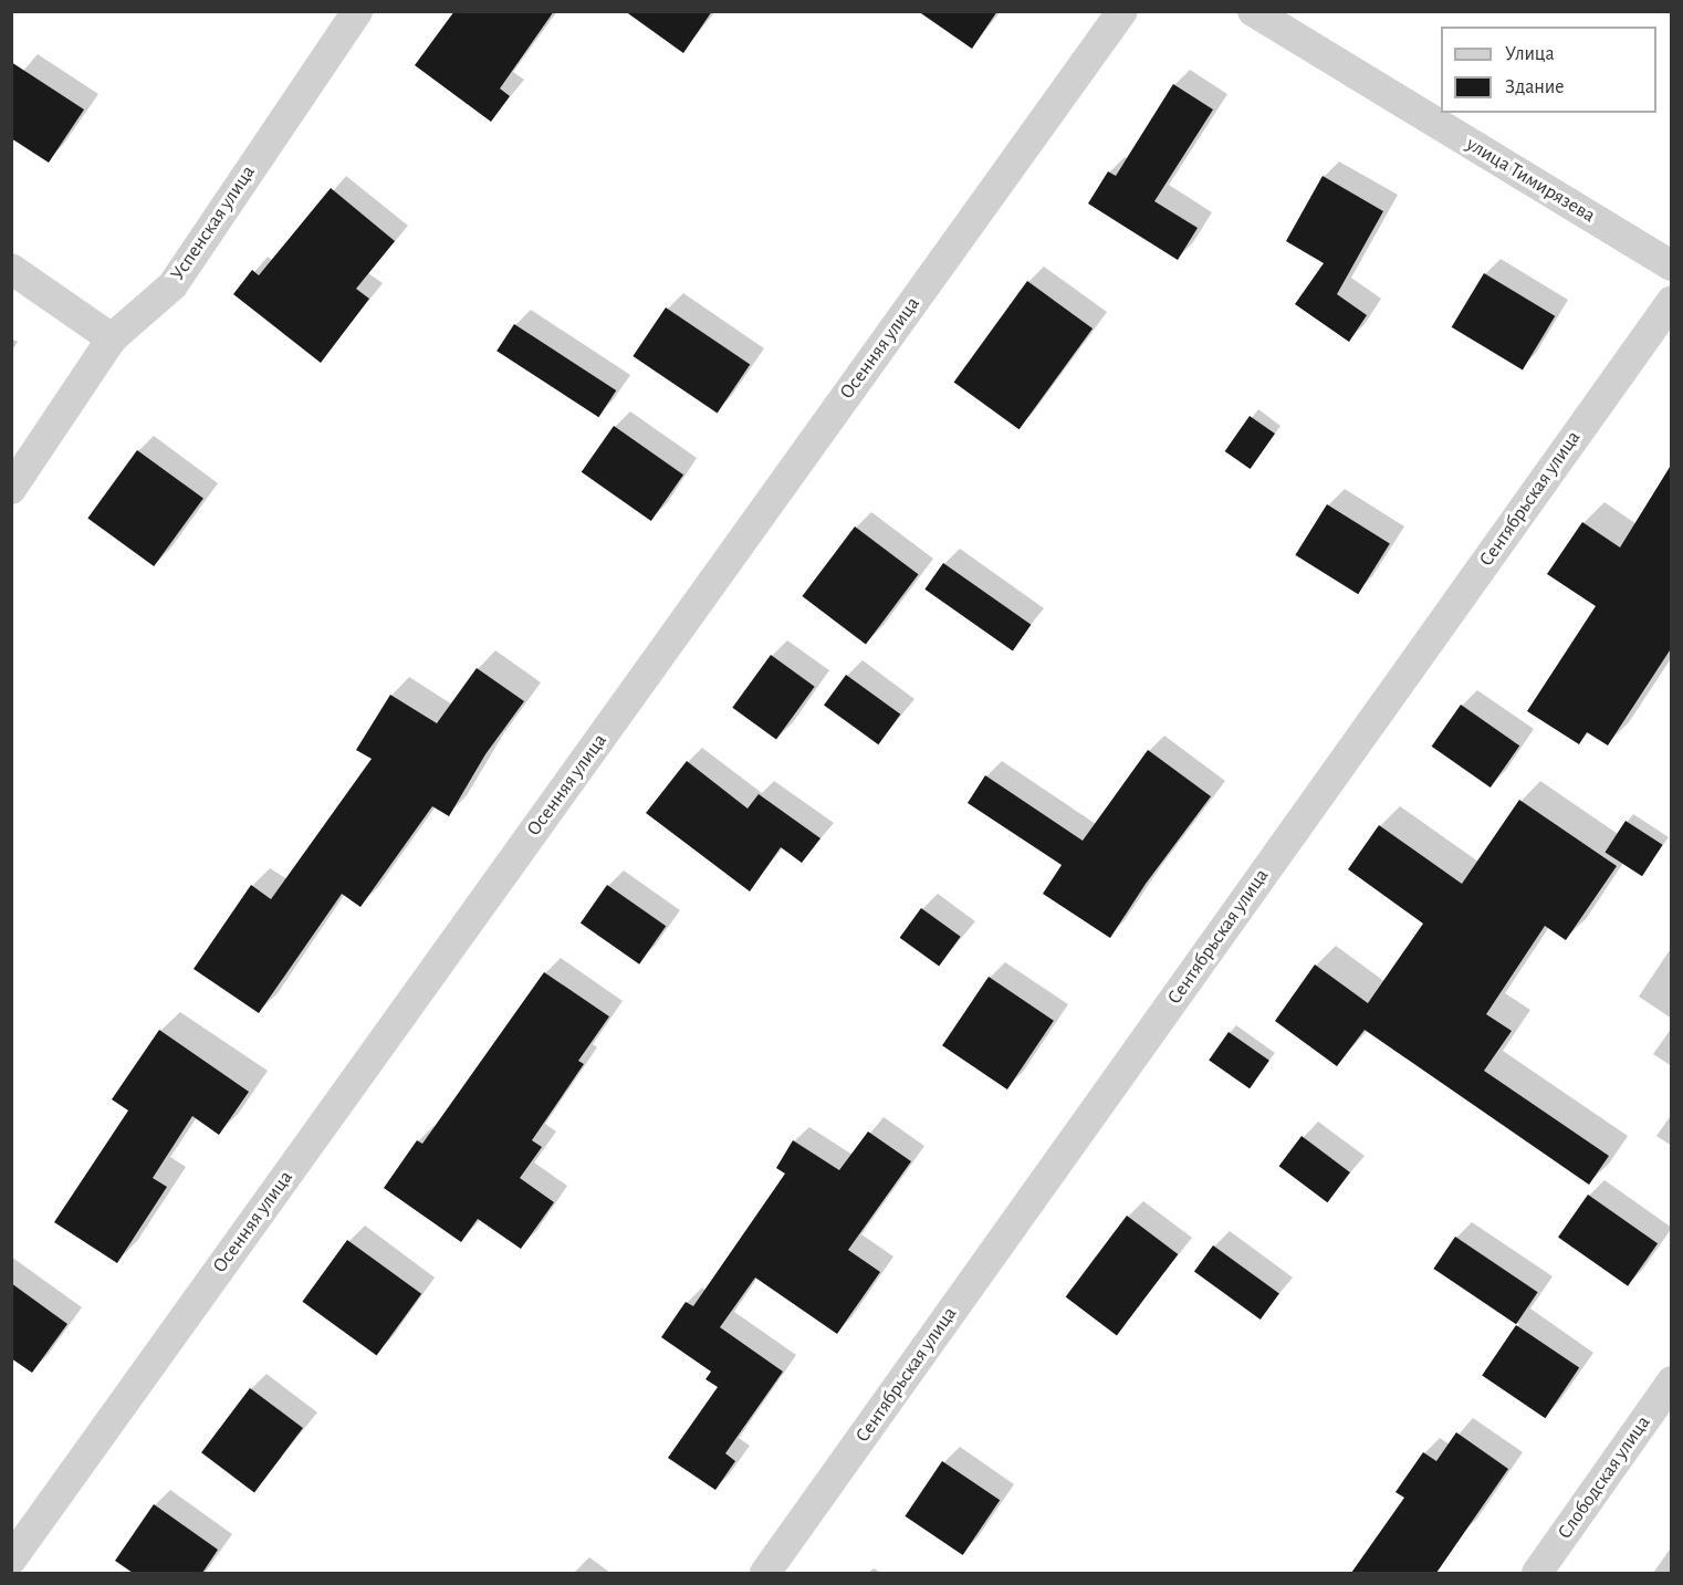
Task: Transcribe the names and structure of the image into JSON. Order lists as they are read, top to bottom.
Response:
{
  "streets": {
    "street": [
      "улица Тимирязева",
      "Успенская улица",
      "Осенняя улица",
      "Сентябрьская улица",
      "Слободская улица"
    ]
  },
  "legend": ["Улица", "Здание"]
}
